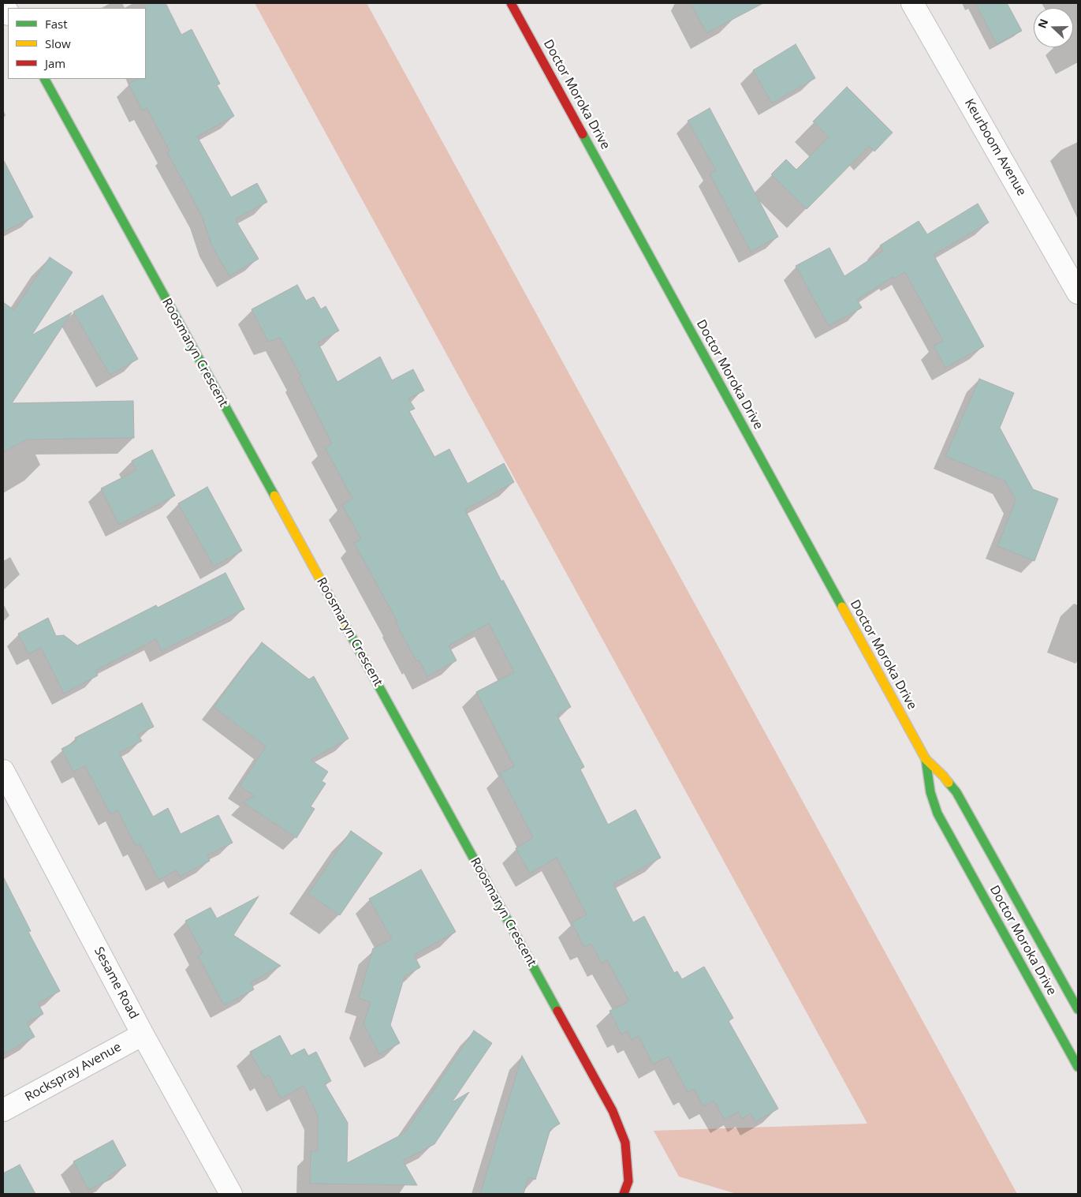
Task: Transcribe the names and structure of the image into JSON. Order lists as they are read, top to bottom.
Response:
{
  "streets": {
    "main road": ["Doctor Moroka Drive", "Roosmaryn Crescent"],
    "street": ["Keurboom Avenue", "Sesame Road", "Rockspray Avenue"]
  },
  "crossings": [
    ["Sesame Road", "Rockspray Avenue"]
  ],
  "legend": ["Fast", "Slow", "Jam"],
  "north": "left"
}
